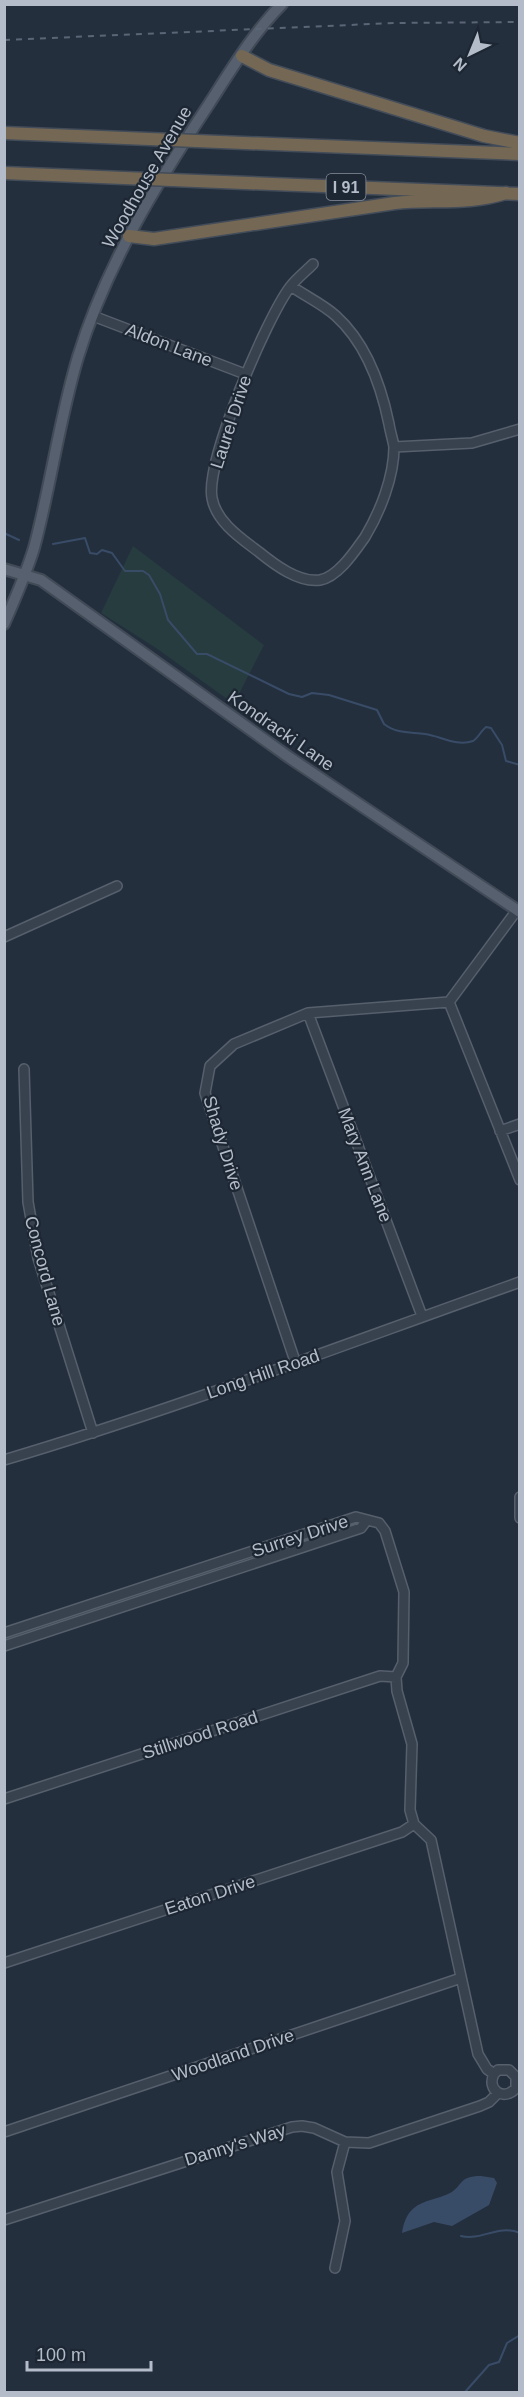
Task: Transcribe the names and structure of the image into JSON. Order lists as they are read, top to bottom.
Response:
{
  "streets": {
    "highway": ["I 91"],
    "main road": ["Woodhouse Avenue", "Kondracki Lane"],
    "street": [
      "Aldon Lane",
      "Laurel Drive",
      "Shady Drive",
      "Mary Ann Lane",
      "Concord Lane",
      "Long Hill Road",
      "Surrey Drive",
      "Stillwood Road",
      "Eaton Drive",
      "Woodland Drive",
      "Danny's Way"
    ]
  },
  "crossings": [
    ["Woodhouse Avenue", "Aldon Lane"],
    ["Woodhouse Avenue", "Kondracki Lane"],
    ["Aldon Lane", "Laurel Drive"],
    ["Shady Drive", "Mary Ann Lane"],
    ["Shady Drive", "Long Hill Road"],
    ["Mary Ann Lane", "Long Hill Road"],
    ["Concord Lane", "Long Hill Road"]
  ],
  "scale_bar": "100 m",
  "north": "bottom left"
}
